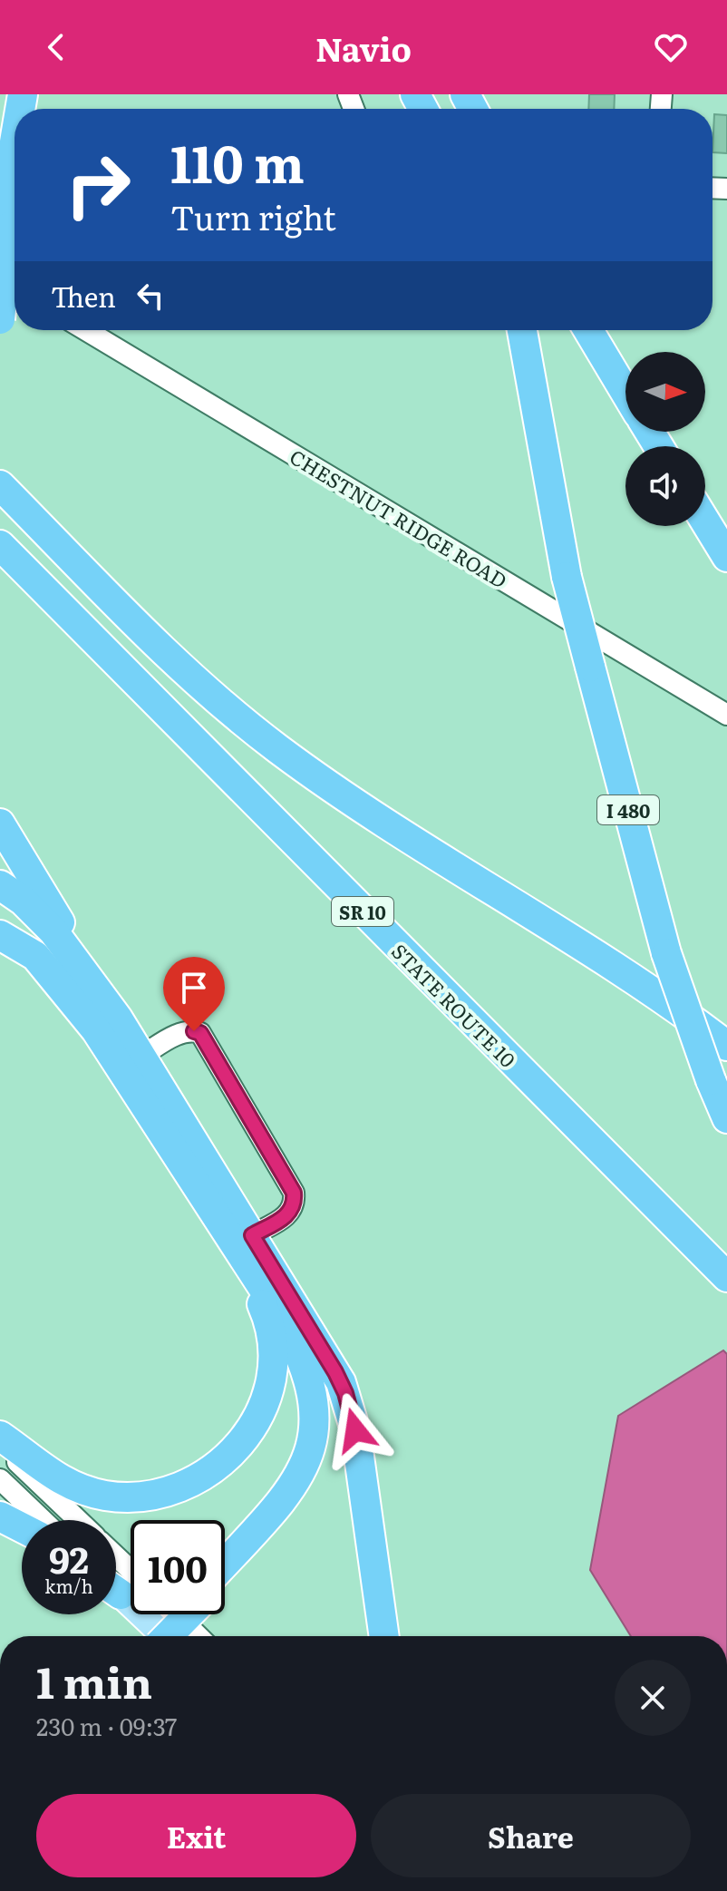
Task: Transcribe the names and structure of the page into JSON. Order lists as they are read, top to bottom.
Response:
{
  "streets": {
    "highway": ["I 480", "SR 10", "STATE ROUTE 10"],
    "street": ["CHESTNUT RIDGE ROAD"]
  },
  "north": "right",
  "page": {
    "header": "Navio",
    "turn": ["110 m", "Turn right"],
    "then": "Then",
    "speed": "92 km/h",
    "limit": "100",
    "heading": ["1 min", "230 m · 09:37"],
    "buttons": ["Exit", "Share"]
  }
}
